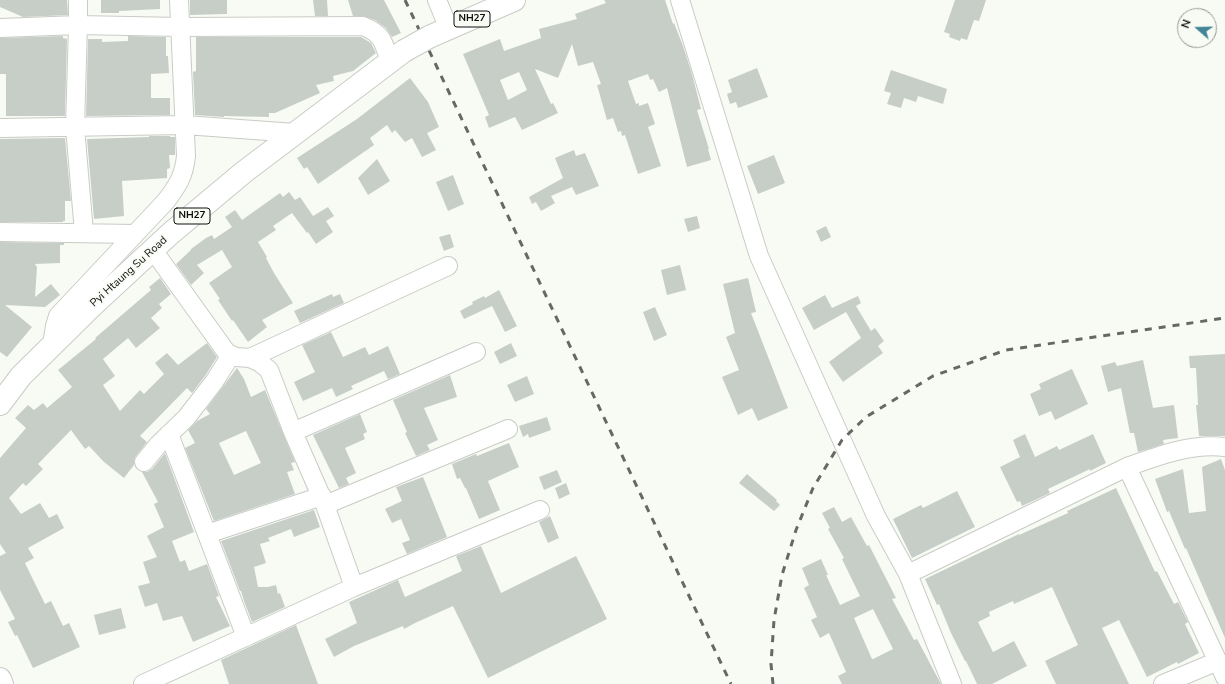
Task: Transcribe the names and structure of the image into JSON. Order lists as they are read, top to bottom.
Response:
{
  "streets": {
    "highway": ["NH27", "Pyi Htaung Su Road"]
  },
  "crossings": [
    ["NH27", "Pyi Htaung Su Road"]
  ],
  "north": "left"
}
